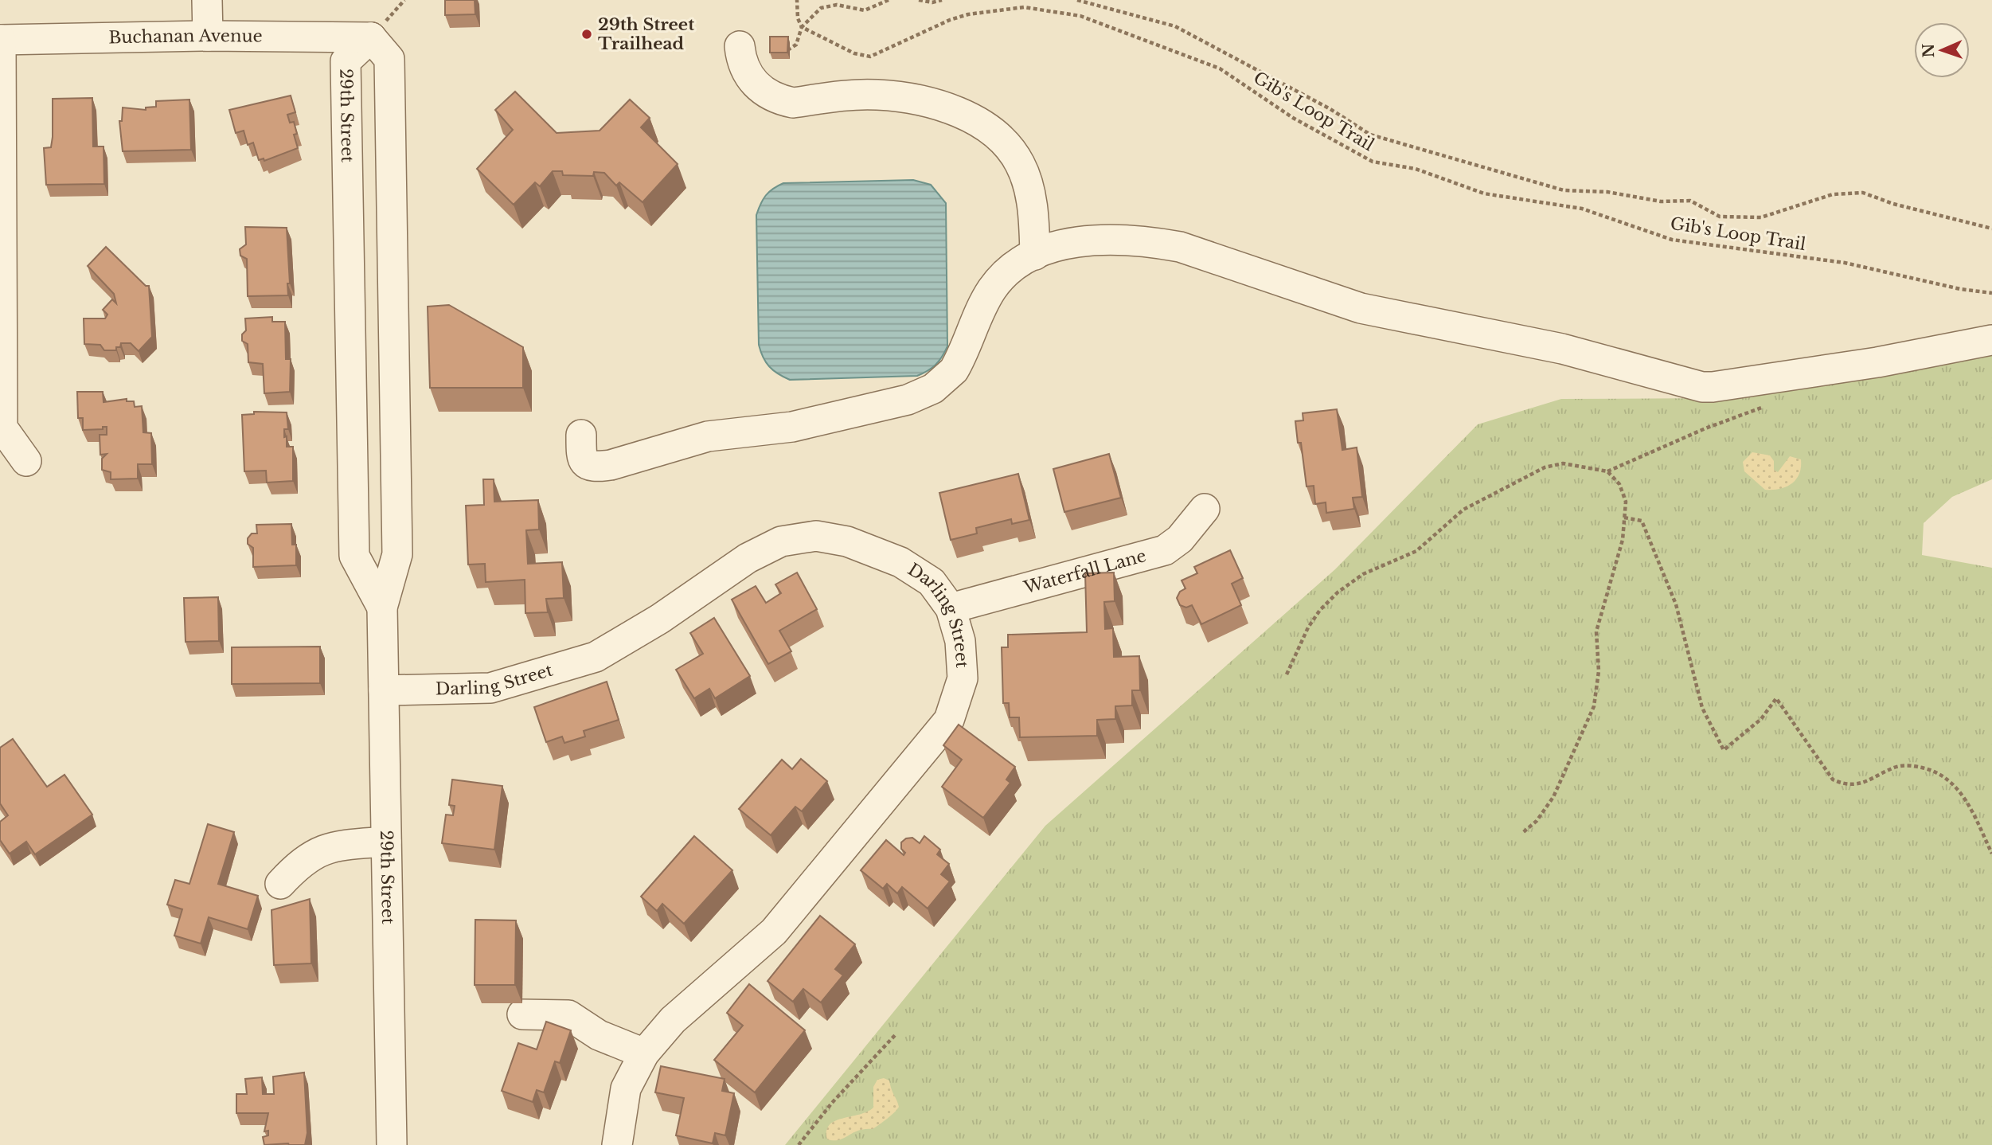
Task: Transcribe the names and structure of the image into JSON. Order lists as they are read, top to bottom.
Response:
{
  "streets": {
    "street": [
      "Buchanan Avenue",
      "29th Street",
      "Waterfall Lane",
      "Darling Street"
    ],
    "path": ["Gib's Loop Trail"]
  },
  "crossings": [
    ["Buchanan Avenue", "29th Street"],
    ["29th Street", "Darling Street"],
    ["Waterfall Lane", "Darling Street"]
  ],
  "places": ["29th Street Trailhead"],
  "north": "left"
}
